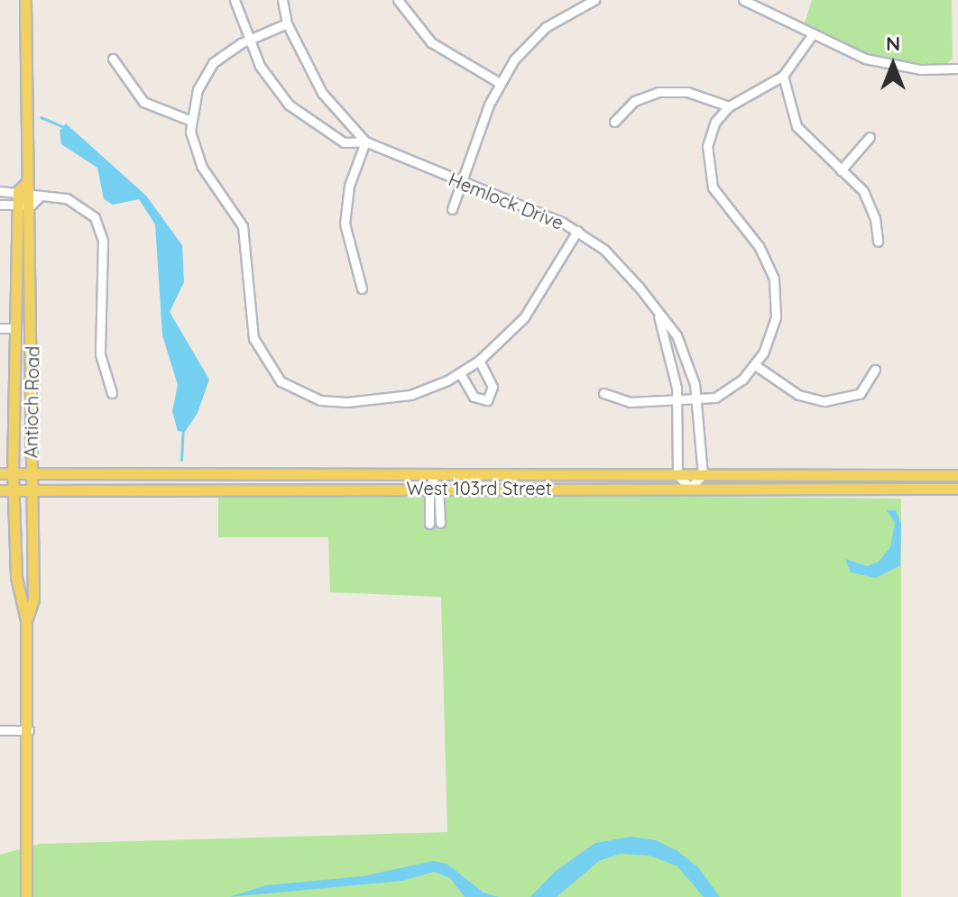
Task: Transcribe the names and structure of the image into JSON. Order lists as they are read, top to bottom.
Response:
{
  "streets": {
    "main road": ["Antioch Road", "West 103rd Street"],
    "street": ["Hemlock Drive"]
  },
  "crossings": [
    ["Hemlock Drive", "West 103rd Street"],
    ["Antioch Road", "West 103rd Street"]
  ],
  "north": "top"
}
